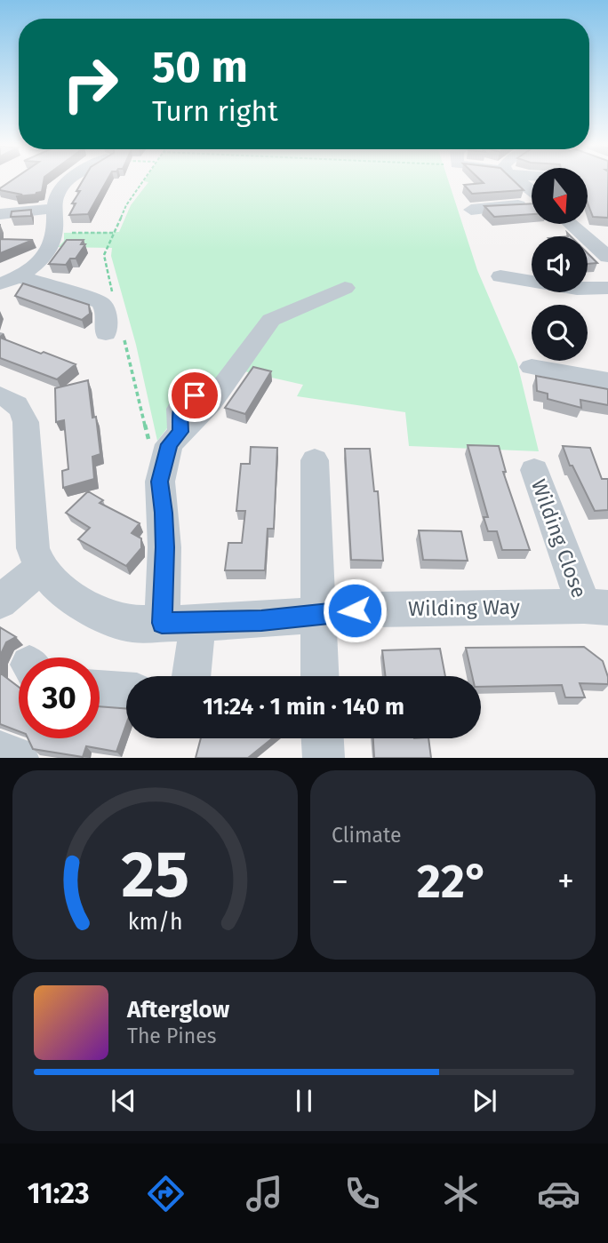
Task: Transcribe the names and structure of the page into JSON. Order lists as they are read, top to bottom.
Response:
{
  "streets": {
    "street": ["Wilding Close", "Wilding Way"]
  },
  "crossings": [
    ["Wilding Close", "Wilding Way"]
  ],
  "north": "bottom",
  "page": {
    "turn": ["50 m", "Turn right"],
    "limit": "30",
    "trip": "11:24 · 1 min · 140 m",
    "tile": "Climate",
    "heat": ["−", "22°", "+"],
    "song": ["Afterglow", "The Pines"],
    "tabs": "11:23",
    "gauge": ["25", "km/h"]
  }
}
